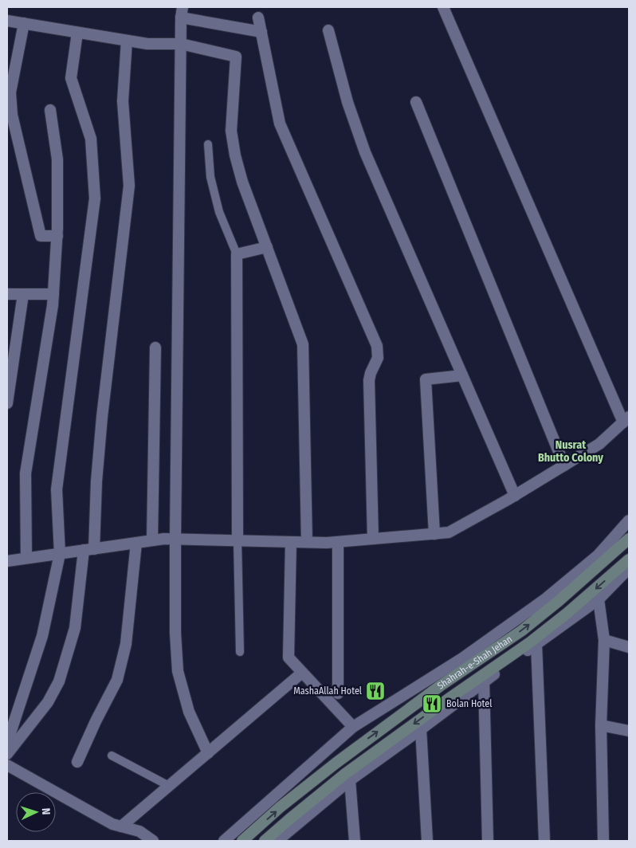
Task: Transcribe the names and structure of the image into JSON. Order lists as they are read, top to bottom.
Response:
{
  "streets": {
    "main road": ["Shahrah-e-Shah Jehan"]
  },
  "districts": ["Nusrat Bhutto Colony"],
  "places": {
    "restaurant": ["MashaAllah Hotel", "Bolan Hotel"]
  },
  "north": "right"
}
